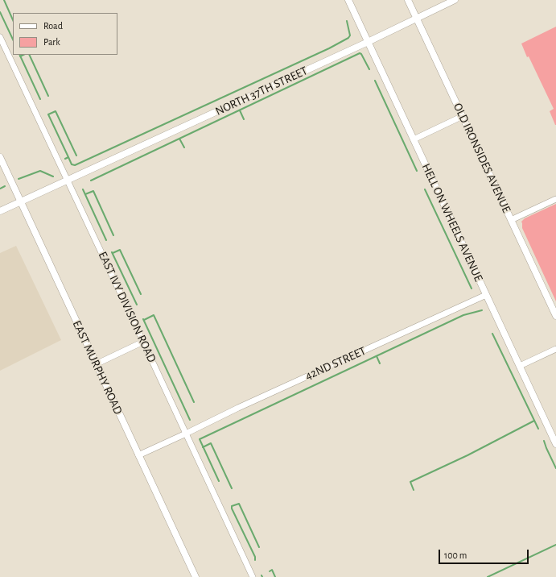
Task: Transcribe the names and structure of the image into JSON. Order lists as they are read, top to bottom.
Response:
{
  "streets": {
    "street": [
      "NORTH 37TH STREET",
      "OLD IRONSIDES AVENUE",
      "HELL ON WHEELS AVENUE",
      "EAST IVY DIVISION ROAD",
      "42ND STREET",
      "EAST MURPHY ROAD"
    ]
  },
  "crossings": [
    ["NORTH 37TH STREET", "OLD IRONSIDES AVENUE"],
    ["NORTH 37TH STREET", "HELL ON WHEELS AVENUE"],
    ["NORTH 37TH STREET", "EAST IVY DIVISION ROAD"],
    ["NORTH 37TH STREET", "EAST MURPHY ROAD"],
    ["HELL ON WHEELS AVENUE", "42ND STREET"],
    ["EAST IVY DIVISION ROAD", "42ND STREET"],
    ["42ND STREET", "EAST MURPHY ROAD"]
  ],
  "legend": ["Road", "Park"],
  "scale_bar": "100 m"
}
